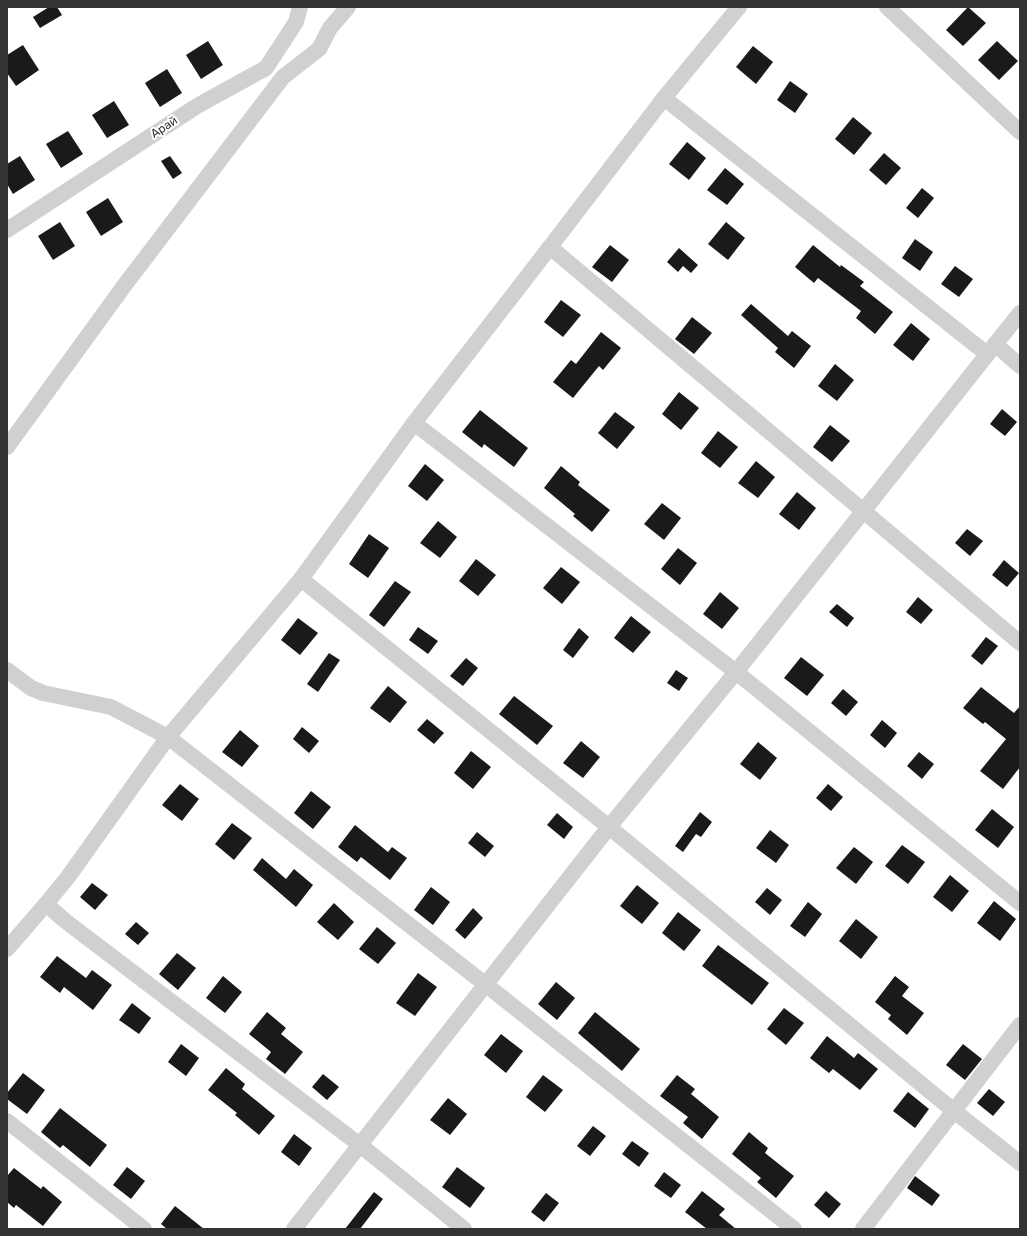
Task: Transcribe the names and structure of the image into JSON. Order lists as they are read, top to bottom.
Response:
{
  "streets": {
    "street": ["Арай"]
  }
}
